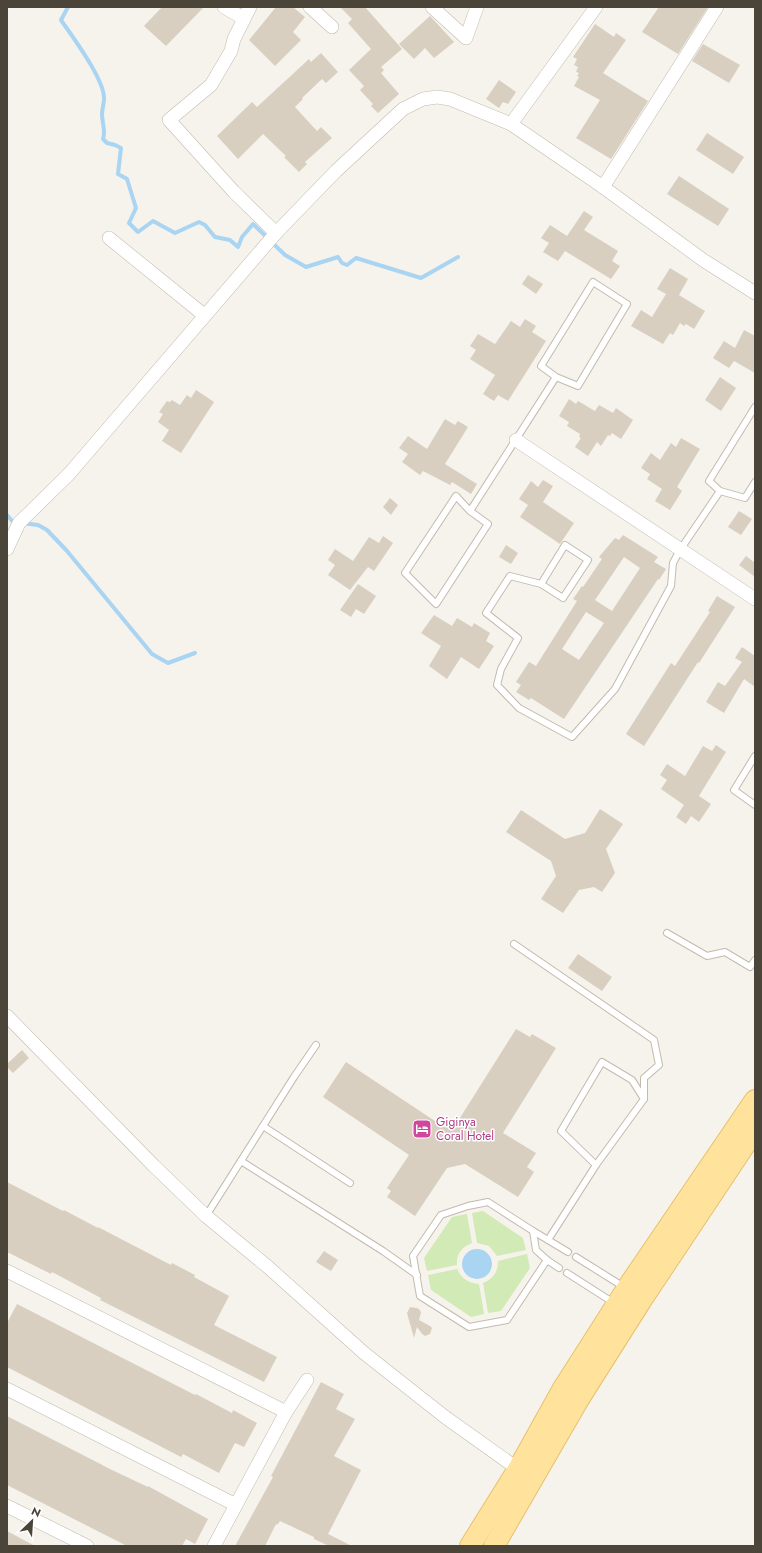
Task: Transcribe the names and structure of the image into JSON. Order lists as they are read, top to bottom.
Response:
{
  "places": {
    "hotel": ["Giginya Coral Hotel"]
  },
  "north": "top right"
}
